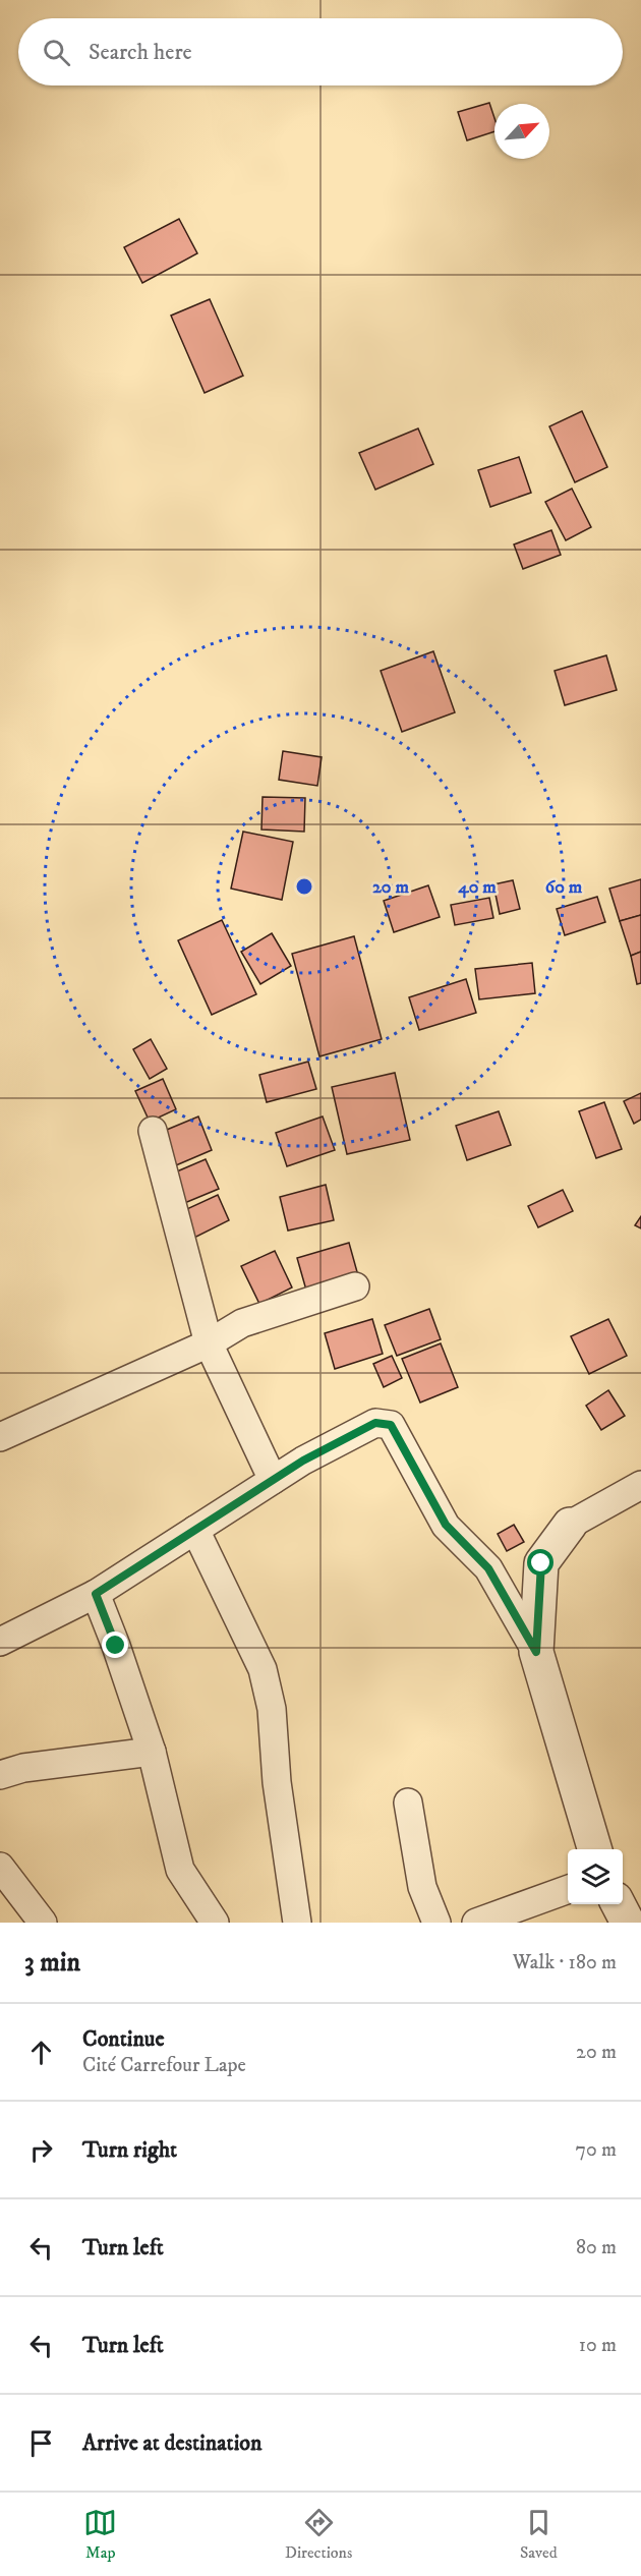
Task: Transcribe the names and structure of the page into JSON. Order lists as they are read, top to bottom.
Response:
{
  "north": "top right",
  "page": {
    "search": "Search here",
    "heading": ["3 min", "Walk · 180 m"],
    "list": [
      ["Continue", "Cité Carrefour Lape", "20 m"],
      ["Turn right", "70 m"],
      ["Turn left", "80 m"],
      ["Turn left", "10 m"],
      "Arrive at destination"
    ],
    "nav": ["Map", "Directions", "Saved"]
  },
  "rings": ["20 m", "40 m", "60 m"]
}
